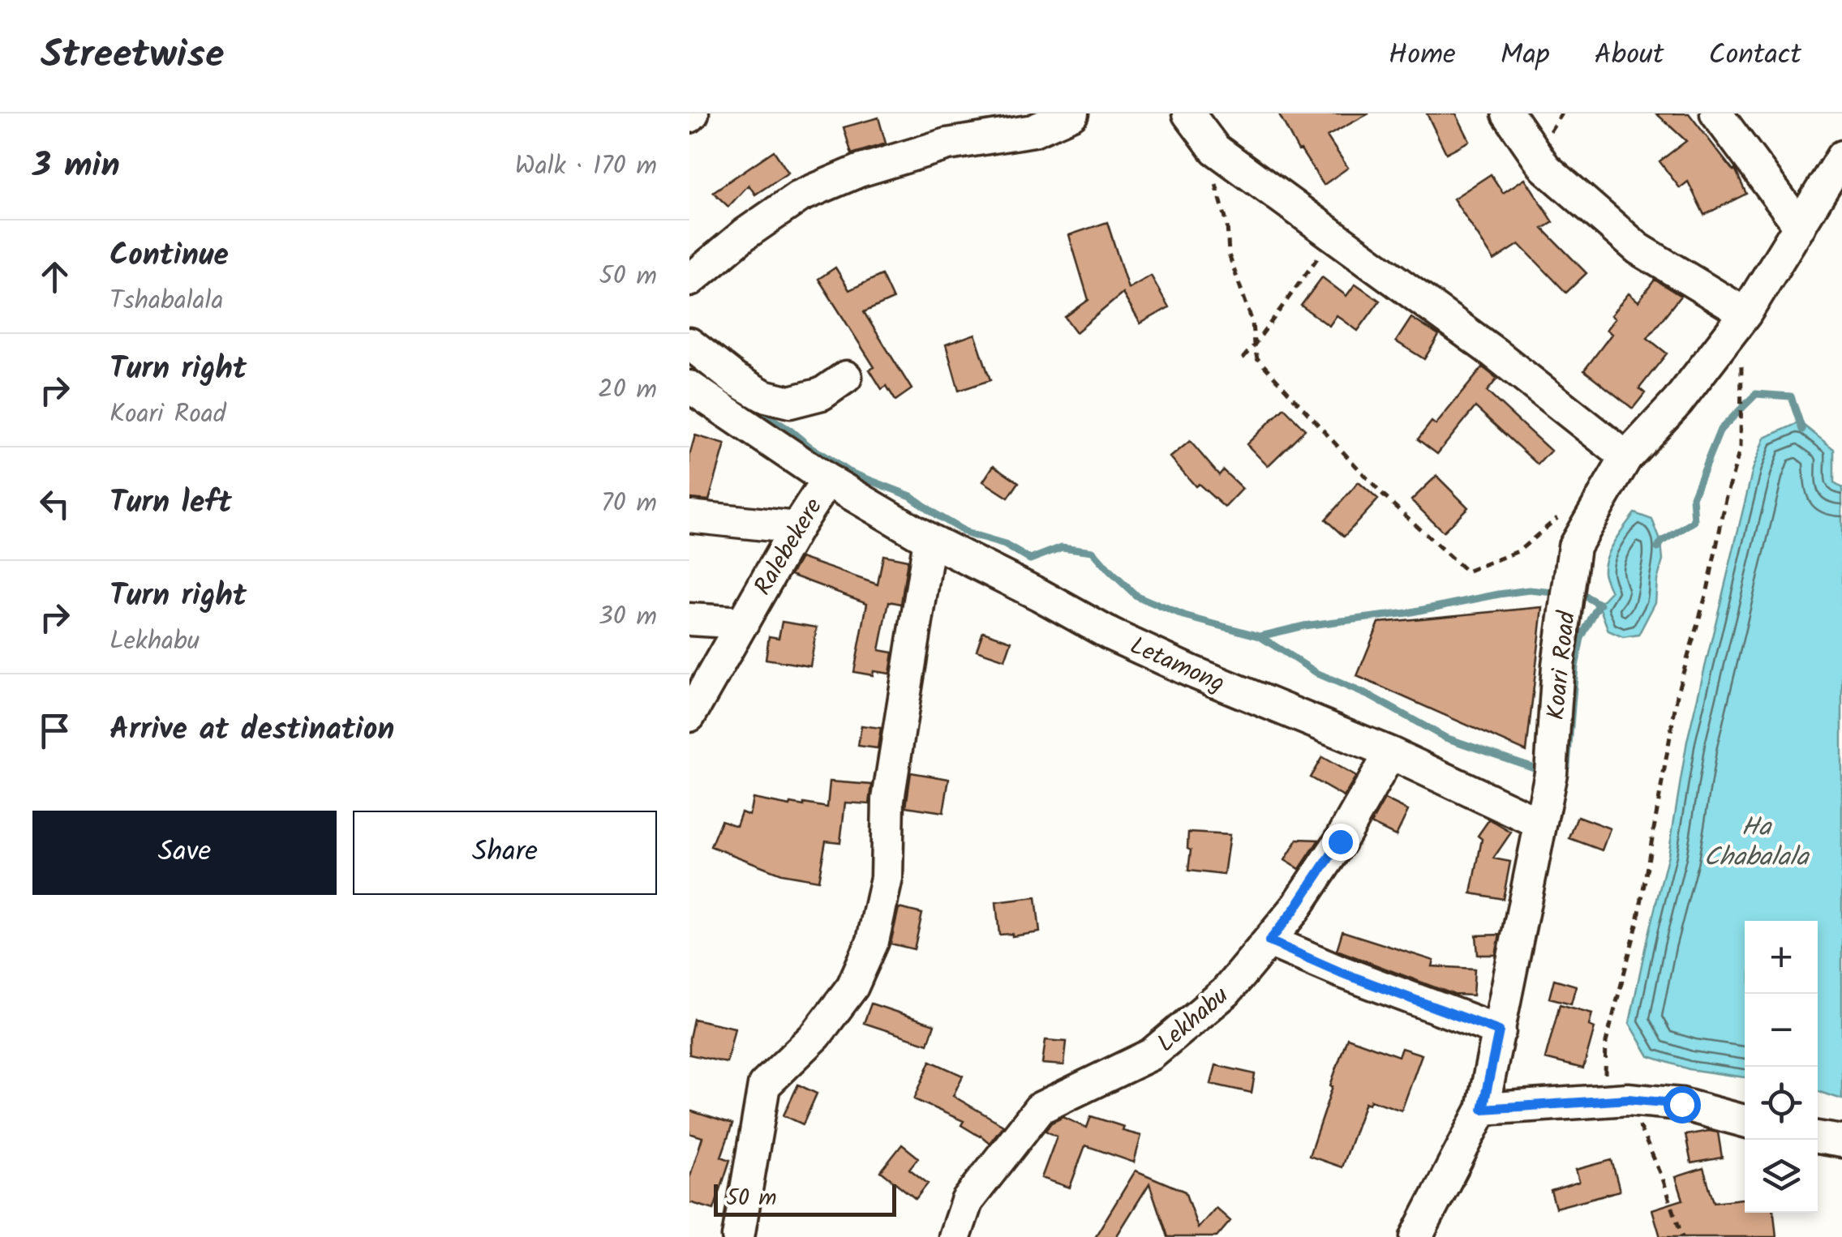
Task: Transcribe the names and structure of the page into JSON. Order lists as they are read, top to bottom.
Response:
{
  "streets": {
    "street": [
      "Ralebekere",
      "Letamong",
      "Koari Road",
      "Lekhabu"
    ]
  },
  "crossings": [
    ["Ralebekere", "Letamong"],
    ["Letamong", "Koari Road"],
    ["Letamong", "Lekhabu"]
  ],
  "water": ["Ha Chabalala"],
  "scale_bar": "50 m",
  "page": {
    "header": "Streetwise",
    "nav": [
      "Home",
      "Map",
      "About",
      "Contact"
    ],
    "heading": ["3 min", "Walk · 170 m"],
    "list": [
      ["Continue", "Tshabalala", "50 m"],
      ["Turn right", "Koari Road", "20 m"],
      ["Turn left", "70 m"],
      ["Turn right", "Lekhabu", "30 m"],
      "Arrive at destination"
    ],
    "buttons": ["Save", "Share"],
    "map_buttons": ["+", "−"],
    "scale": "50 m"
  }
}
